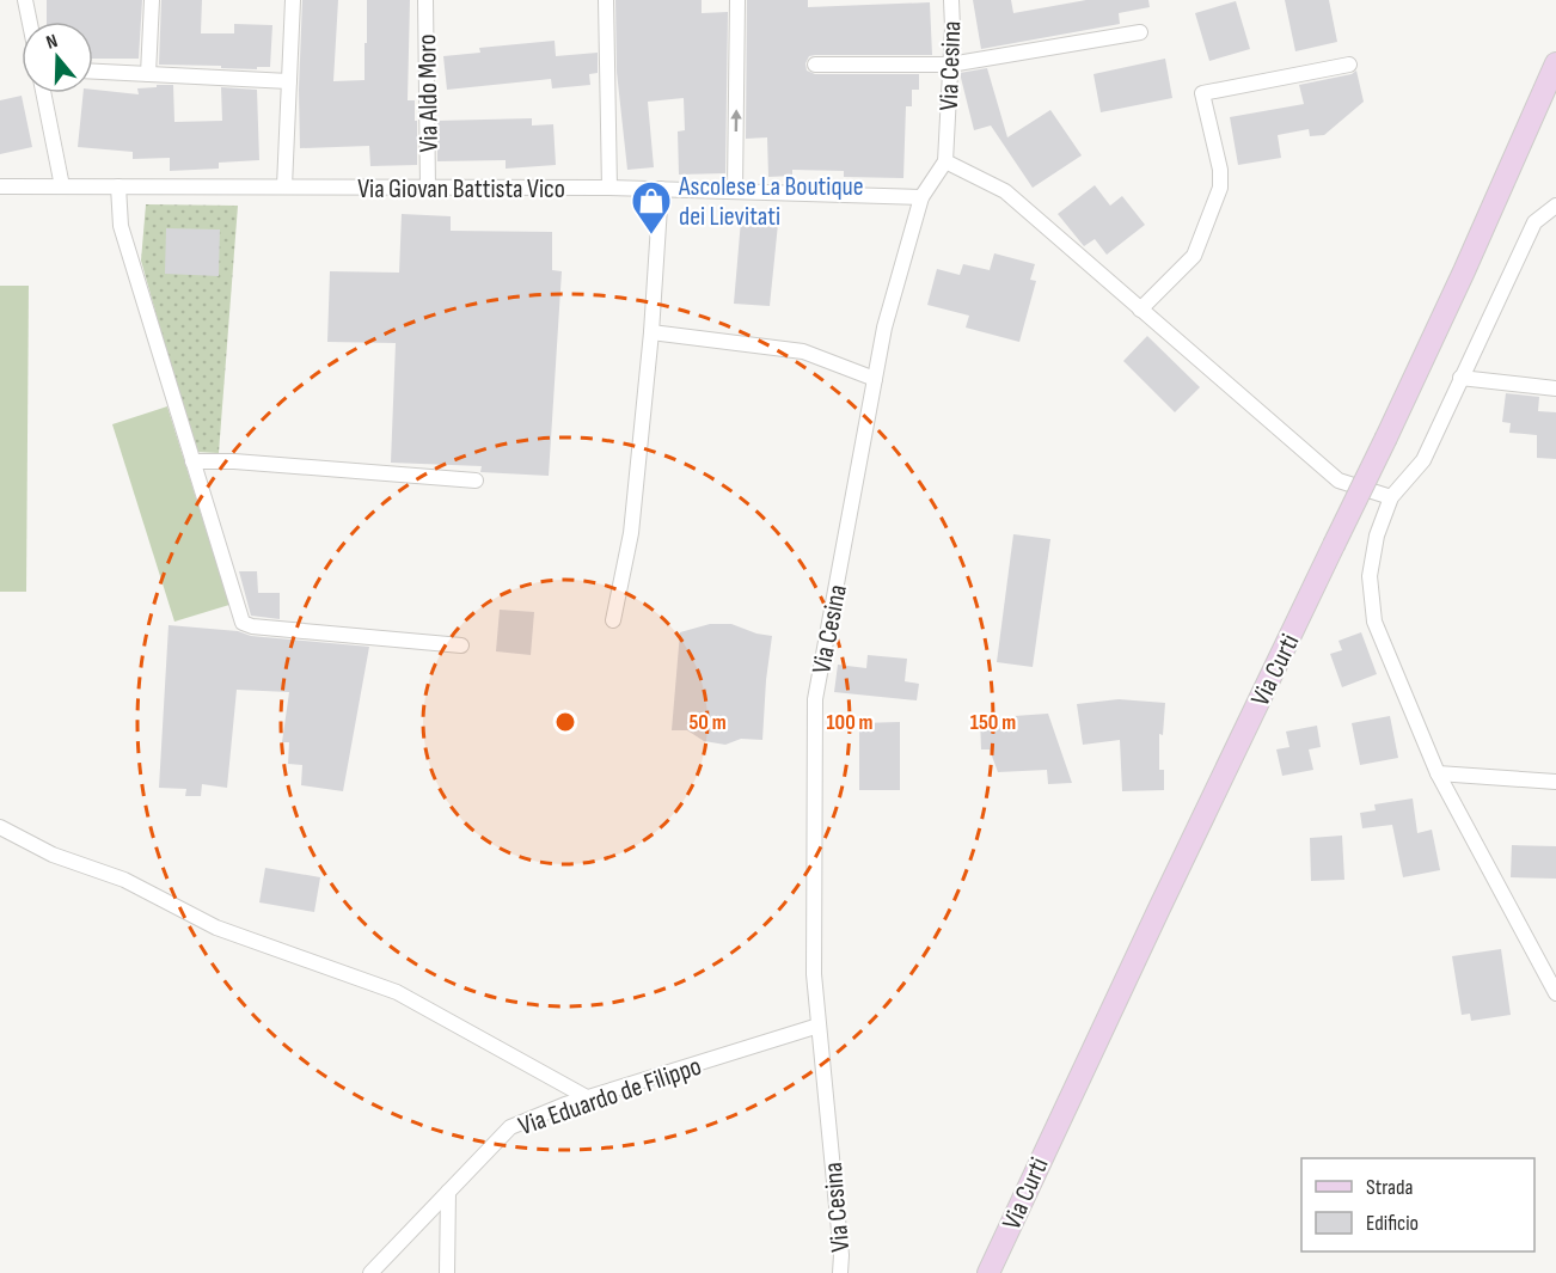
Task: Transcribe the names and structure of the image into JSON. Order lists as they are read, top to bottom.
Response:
{
  "streets": {
    "main road": ["Via Curti"],
    "street": [
      "Via Cesina",
      "Via Aldo Moro",
      "Via Giovan Battista Vico",
      "Via Eduardo de Filippo"
    ]
  },
  "crossings": [
    ["Via Cesina", "Via Giovan Battista Vico"],
    ["Via Cesina", "Via Eduardo de Filippo"],
    ["Via Aldo Moro", "Via Giovan Battista Vico"]
  ],
  "places": {
    "shop": ["Ascolese La Boutique dei Lievitati"]
  },
  "legend": ["Strada", "Edificio"],
  "north": "top",
  "rings": ["50 m", "100 m", "150 m"]
}
